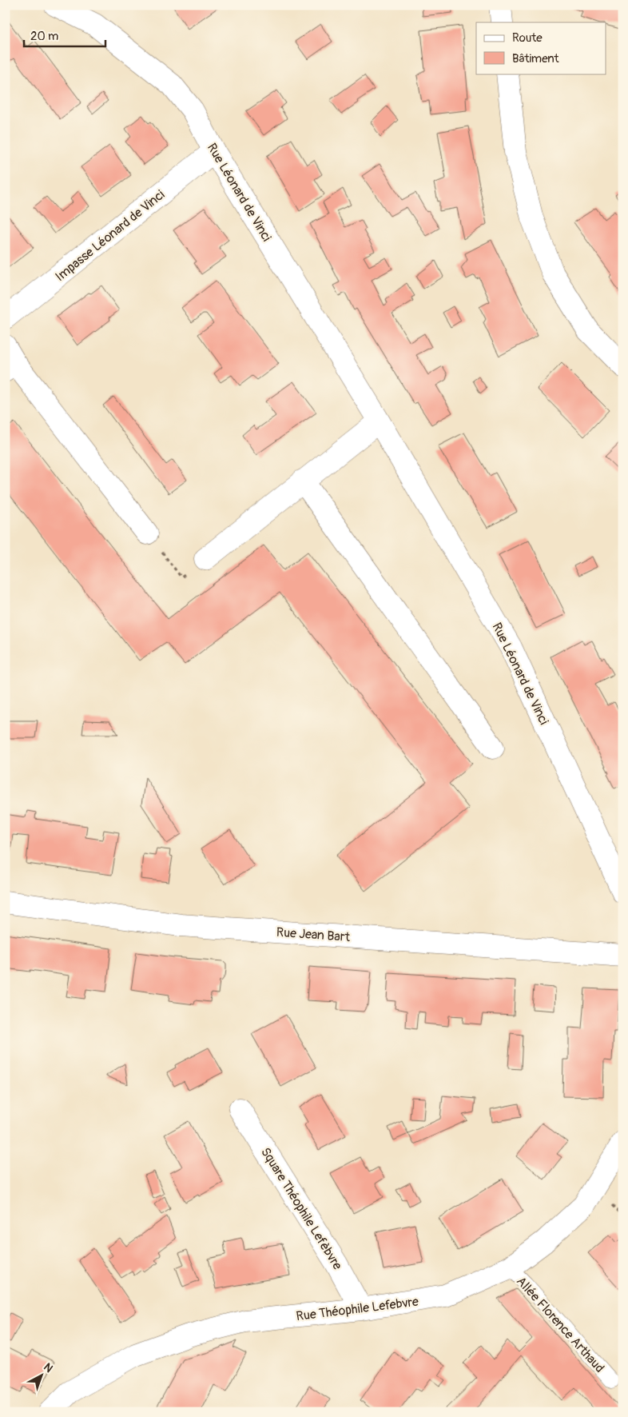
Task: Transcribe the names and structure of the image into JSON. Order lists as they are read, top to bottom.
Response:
{
  "streets": {
    "street": [
      "Rue Léonard de Vinci",
      "Impasse Léonard de Vinci",
      "Rue Jean Bart",
      "Square Théophile Lefèbvre",
      "Rue Théophile Lefebvre"
    ],
    "lane": ["Allée Florence Arthaud"]
  },
  "crossings": [
    ["Rue Léonard de Vinci", "Impasse Léonard de Vinci"],
    ["Square Théophile Lefèbvre", "Rue Théophile Lefebvre"],
    ["Rue Théophile Lefebvre", "Allée Florence Arthaud"]
  ],
  "legend": ["Route", "Bâtiment"],
  "scale_bar": "20 m",
  "north": "top right"
}
